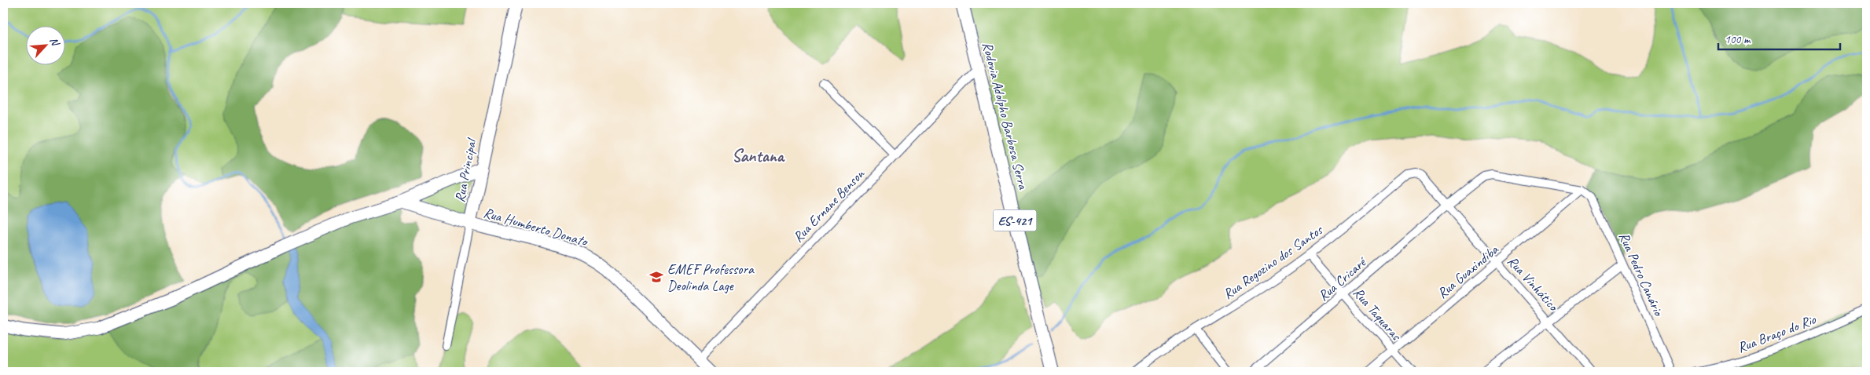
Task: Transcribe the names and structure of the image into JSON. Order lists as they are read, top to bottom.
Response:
{
  "streets": {
    "main road": [
      "Rodovia Adolpho Barbosa Serra",
      "Rua Principal",
      "ES-421",
      "Rua Humberto Donato"
    ],
    "street": [
      "Rua Ernane Benson",
      "Rua Regozino dos Santos",
      "Rua Guaxindiba",
      "Rua Pedro Canário",
      "Rua Cricaré",
      "Rua Vinhático",
      "Rua Taquaras",
      "Rua Braço do Rio"
    ]
  },
  "crossings": [
    ["Rodovia Adolpho Barbosa Serra", "Rua Ernane Benson"],
    ["Rua Principal", "Rua Humberto Donato"],
    ["Rua Ernane Benson", "Rua Humberto Donato"],
    ["Rua Regozino dos Santos", "Rua Vinhático"],
    ["Rua Regozino dos Santos", "Rua Taquaras"],
    ["Rua Guaxindiba", "Rua Pedro Canário"],
    ["Rua Guaxindiba", "Rua Cricaré"],
    ["Rua Guaxindiba", "Rua Vinhático"],
    ["Rua Guaxindiba", "Rua Taquaras"],
    ["Rua Pedro Canário", "Rua Cricaré"],
    ["Rua Cricaré", "Rua Vinhático"],
    ["Rua Cricaré", "Rua Taquaras"]
  ],
  "districts": ["Santana"],
  "places": {
    "school or university": ["EMEF Professora Deolinda Lage"]
  },
  "scale_bar": "100 m",
  "north": "top right"
}
